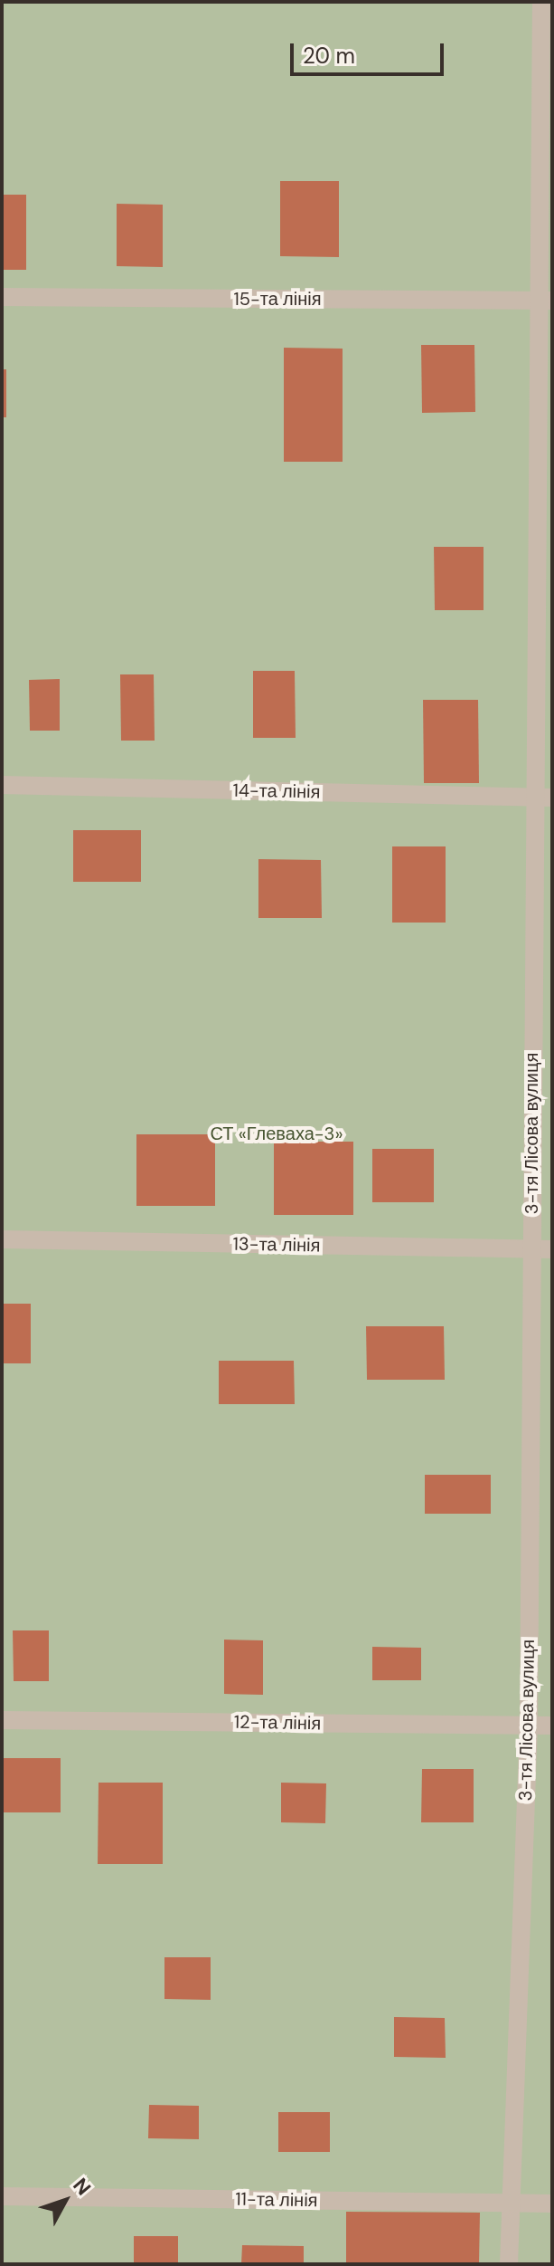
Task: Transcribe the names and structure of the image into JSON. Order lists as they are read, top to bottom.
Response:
{
  "streets": {
    "street": [
      "15-та лінія",
      "14-та лінія",
      "3-тя Лісова вулиця",
      "13-та лінія",
      "12-та лінія",
      "11-та лінія"
    ]
  },
  "crossings": [
    ["15-та лінія", "3-тя Лісова вулиця"],
    ["14-та лінія", "3-тя Лісова вулиця"],
    ["3-тя Лісова вулиця", "13-та лінія"],
    ["3-тя Лісова вулиця", "12-та лінія"],
    ["3-тя Лісова вулиця", "11-та лінія"]
  ],
  "parks": ["СТ «Глеваха-3»"],
  "scale_bar": "20 m",
  "north": "top right"
}
